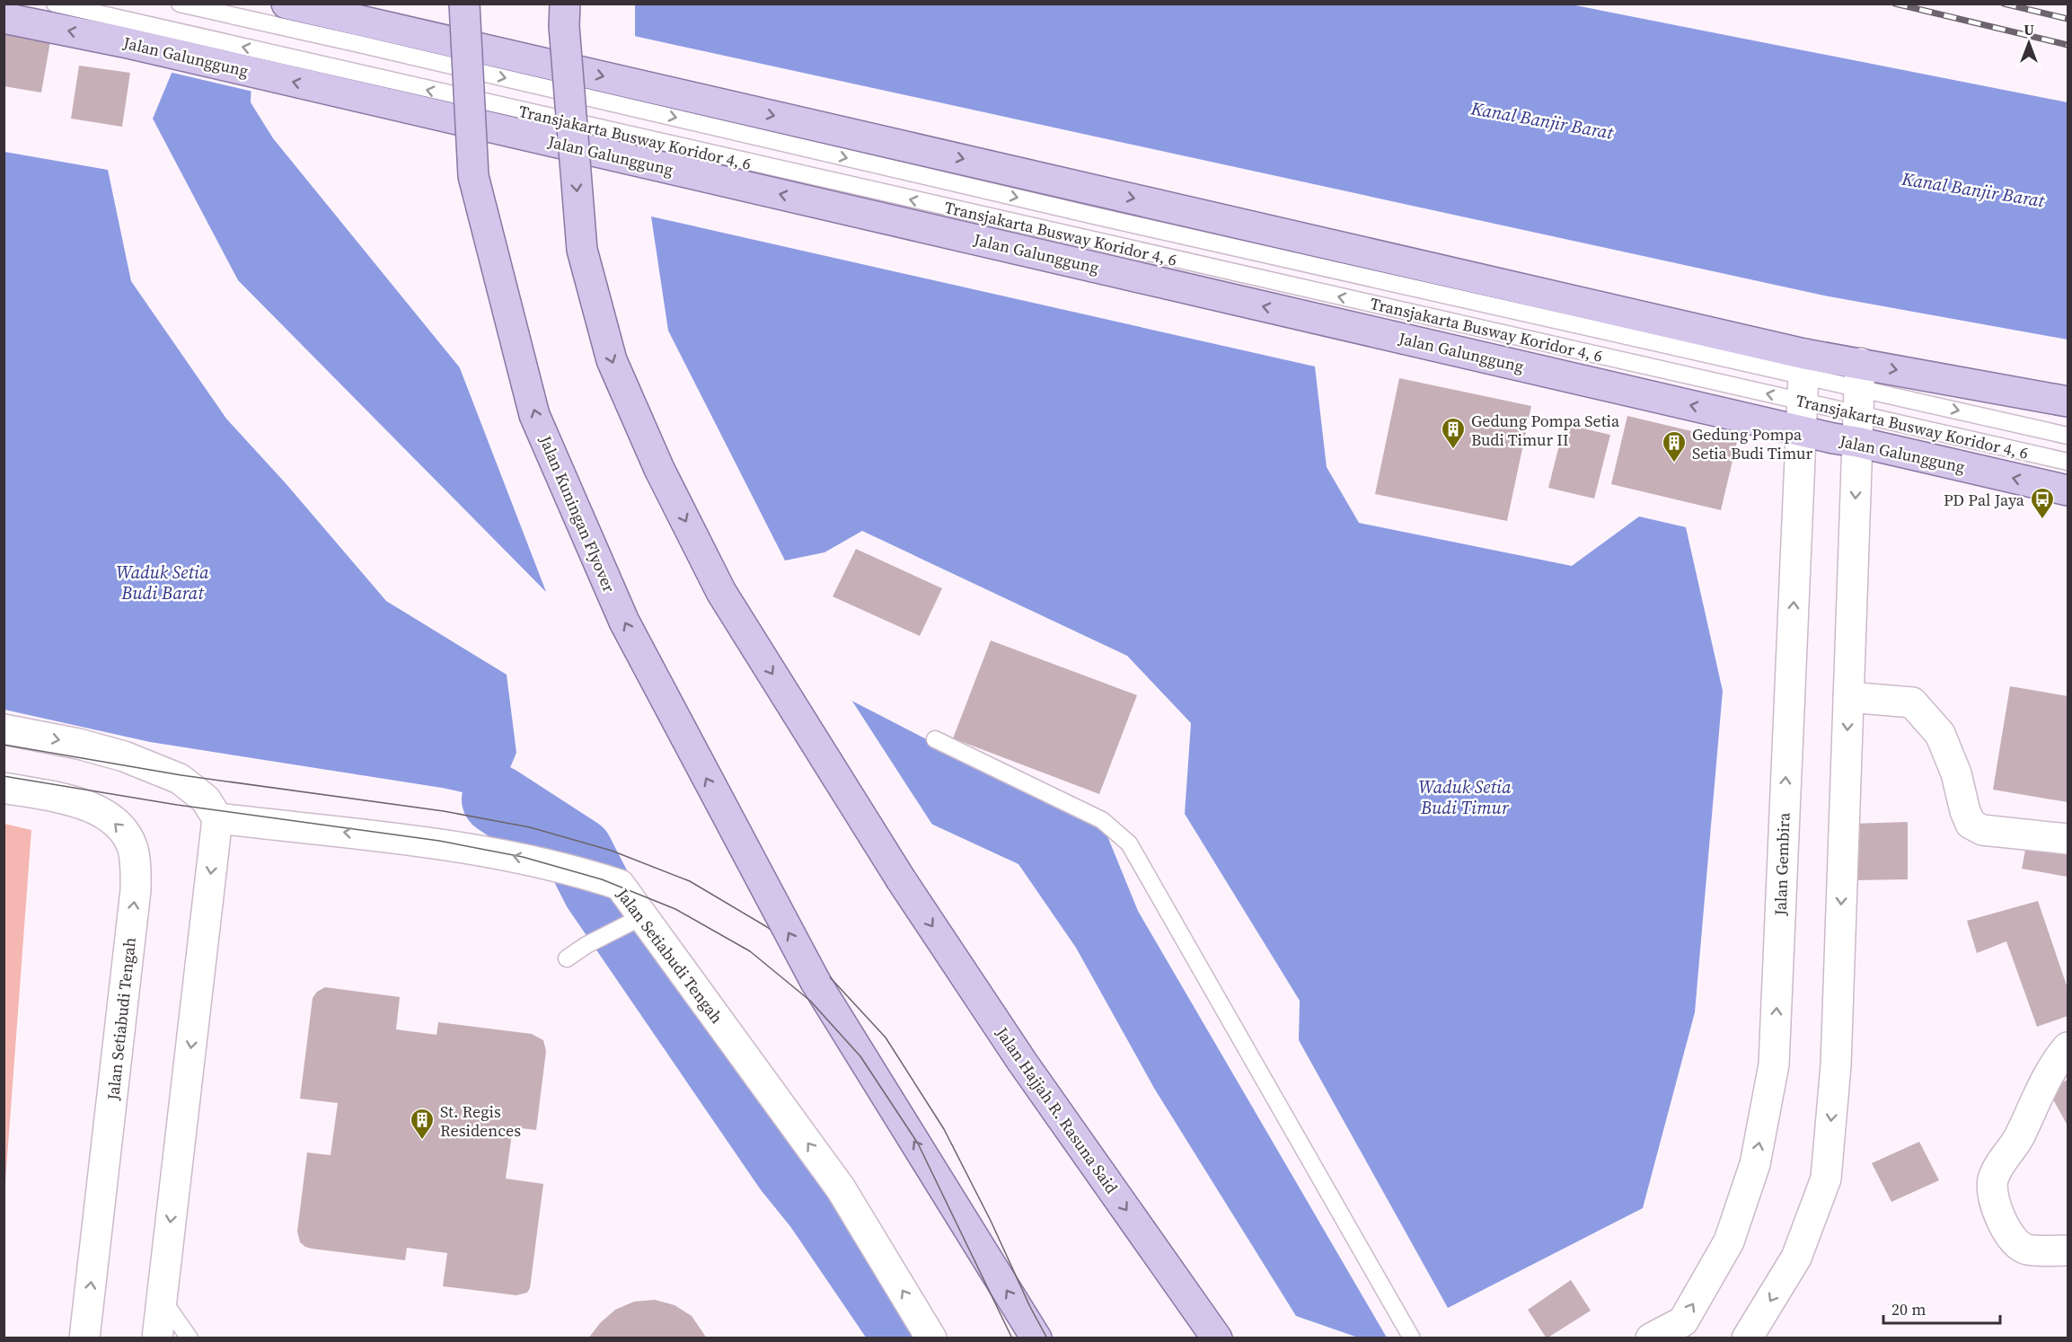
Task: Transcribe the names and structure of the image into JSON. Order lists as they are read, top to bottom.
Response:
{
  "streets": {
    "main road": ["Jalan Galunggung", "Jalan Kuningan Flyover", "Jalan Hajjah R. Rasuna Said"],
    "street": ["Jalan Gembira", "Jalan Setiabudi Tengah"],
    "lane": ["Transjakarta Busway Koridor 4, 6"]
  },
  "crossings": [
    ["Jalan Galunggung", "Transjakarta Busway Koridor 4, 6"],
    ["Jalan Galunggung", "Jalan Gembira"],
    ["Transjakarta Busway Koridor 4, 6", "Jalan Gembira"]
  ],
  "one_way": [
    "Transjakarta Busway Koridor 4, 6",
    "Jalan Kuningan Flyover",
    "Jalan Setiabudi Tengah",
    "Jalan Hajjah R. Rasuna Said"
  ],
  "water": ["Kanal Banjir Barat", "Waduk Setia Budi Barat", "Waduk Setia Budi Timur"],
  "places": {
    "building": ["Gedung Pompa Setia Budi Timur II", "Gedung Pompa Setia Budi Timur", "St. Regis Residences"],
    "bus stop": ["PD Pal Jaya"]
  },
  "scale_bar": "20 m",
  "north": "top"
}
